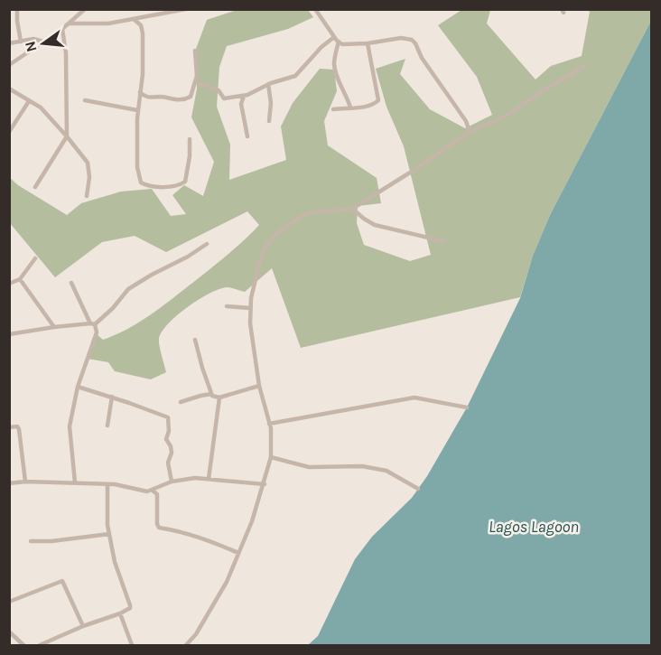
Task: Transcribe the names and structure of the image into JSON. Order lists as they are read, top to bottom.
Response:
{
  "water": ["Lagos Lagoon"],
  "north": "left"
}
